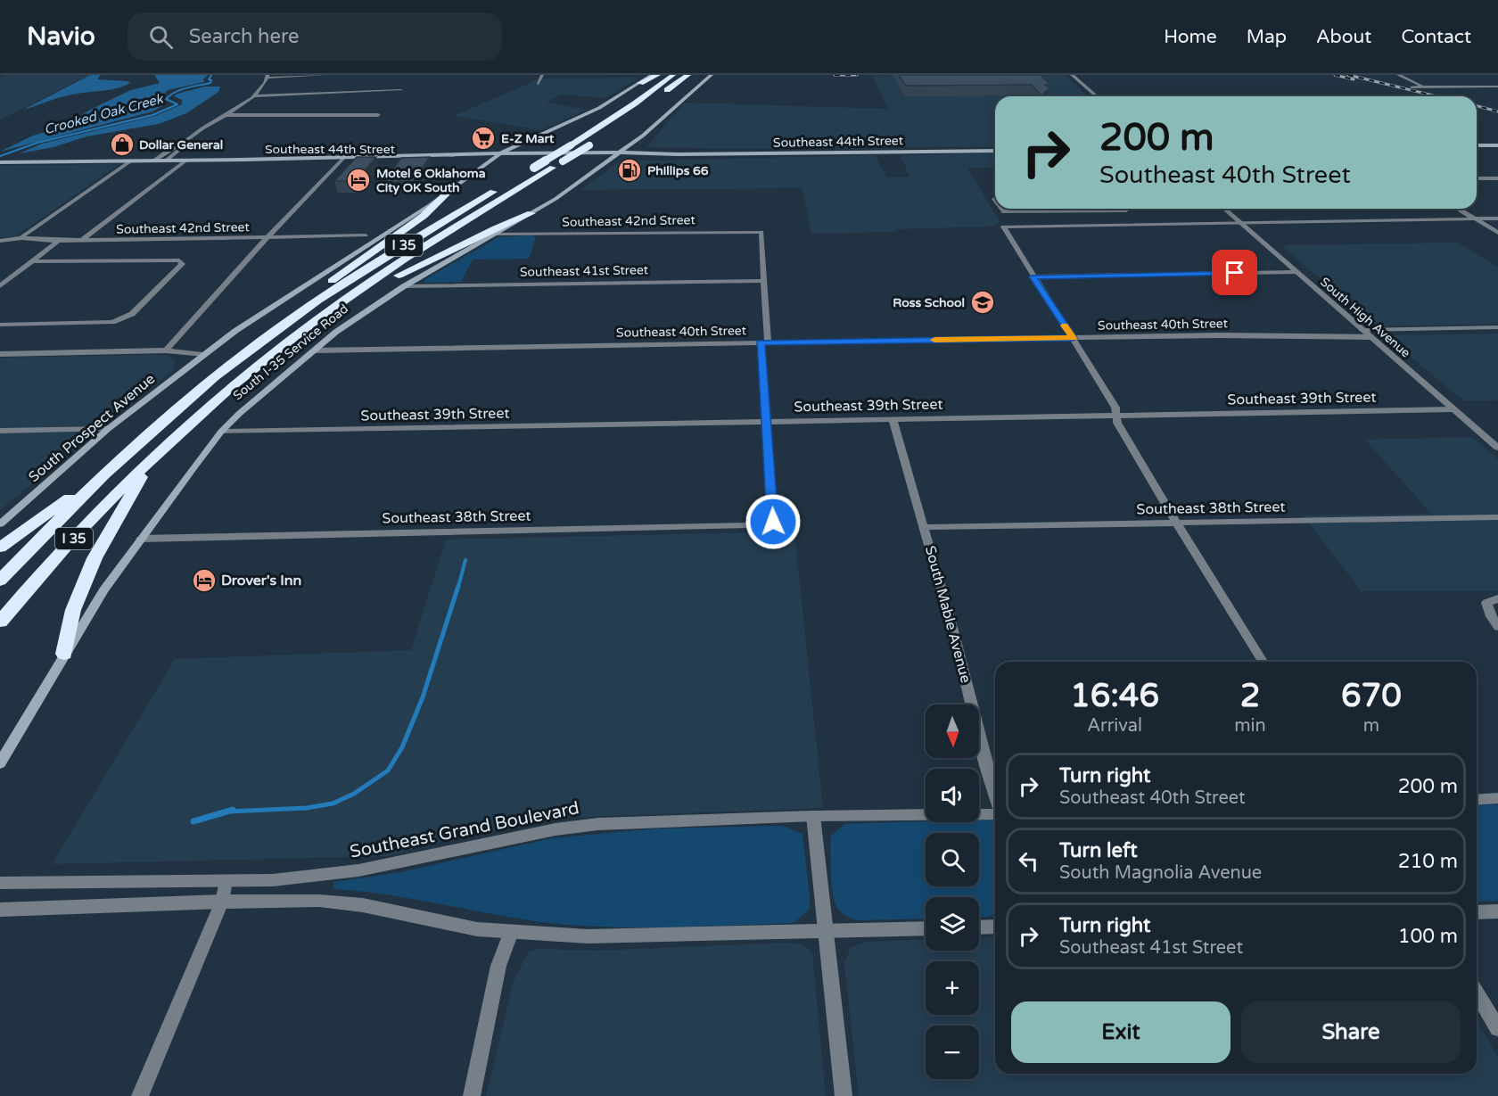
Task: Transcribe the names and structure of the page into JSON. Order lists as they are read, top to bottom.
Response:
{
  "streets": {
    "highway": ["I 35"],
    "main road": ["Southeast 44th Street", "South I-35 Service Road", "South Prospect Avenue"],
    "street": [
      "Southeast 42nd Street",
      "Southeast 41st Street",
      "South High Avenue",
      "Southeast 40th Street",
      "Southeast 39th Street",
      "Southeast 38th Street",
      "South Mable Avenue",
      "Southeast Grand Boulevard"
    ]
  },
  "crossings": [
    ["Southeast 44th Street", "South I-35 Service Road"],
    ["Southeast 42nd Street", "Southeast 41st Street"],
    ["Southeast 42nd Street", "South I-35 Service Road"],
    ["Southeast 41st Street", "South I-35 Service Road"],
    ["South High Avenue", "Southeast 40th Street"],
    ["South High Avenue", "Southeast 39th Street"],
    ["Southeast 40th Street", "South I-35 Service Road"],
    ["South I-35 Service Road", "Southeast 39th Street"],
    ["South I-35 Service Road", "Southeast 38th Street"],
    ["Southeast 39th Street", "Southeast 38th Street"],
    ["Southeast 39th Street", "South Mable Avenue"],
    ["Southeast 38th Street", "South Mable Avenue"]
  ],
  "water": ["Crooked Oak Creek"],
  "places": {
    "supermarket": ["E-Z Mart"],
    "shop": ["Dollar General"],
    "fuel station": ["Phillips 66"],
    "hotel": ["Motel 6 Oklahoma City OK South", "Drover's Inn"],
    "school or university": ["Ross School"]
  },
  "north": "bottom",
  "page": {
    "header": "Navio",
    "search": "Search here",
    "nav": [
      "Home",
      "Map",
      "About",
      "Contact"
    ],
    "turn": ["200 m", "Southeast 40th Street"],
    "eta": [
      "16:46",
      "Arrival",
      "2",
      "min",
      "670",
      "m"
    ],
    "map_buttons": ["+", "−"],
    "list": [
      {
        "name": "Turn right",
        "note": "Southeast 40th Street",
        "value": "200 m"
      },
      {
        "name": "Turn left",
        "note": "South Magnolia Avenue",
        "value": "210 m"
      },
      {
        "name": "Turn right",
        "note": "Southeast 41st Street",
        "value": "100 m"
      }
    ],
    "buttons": ["Exit", "Share"]
  }
}
